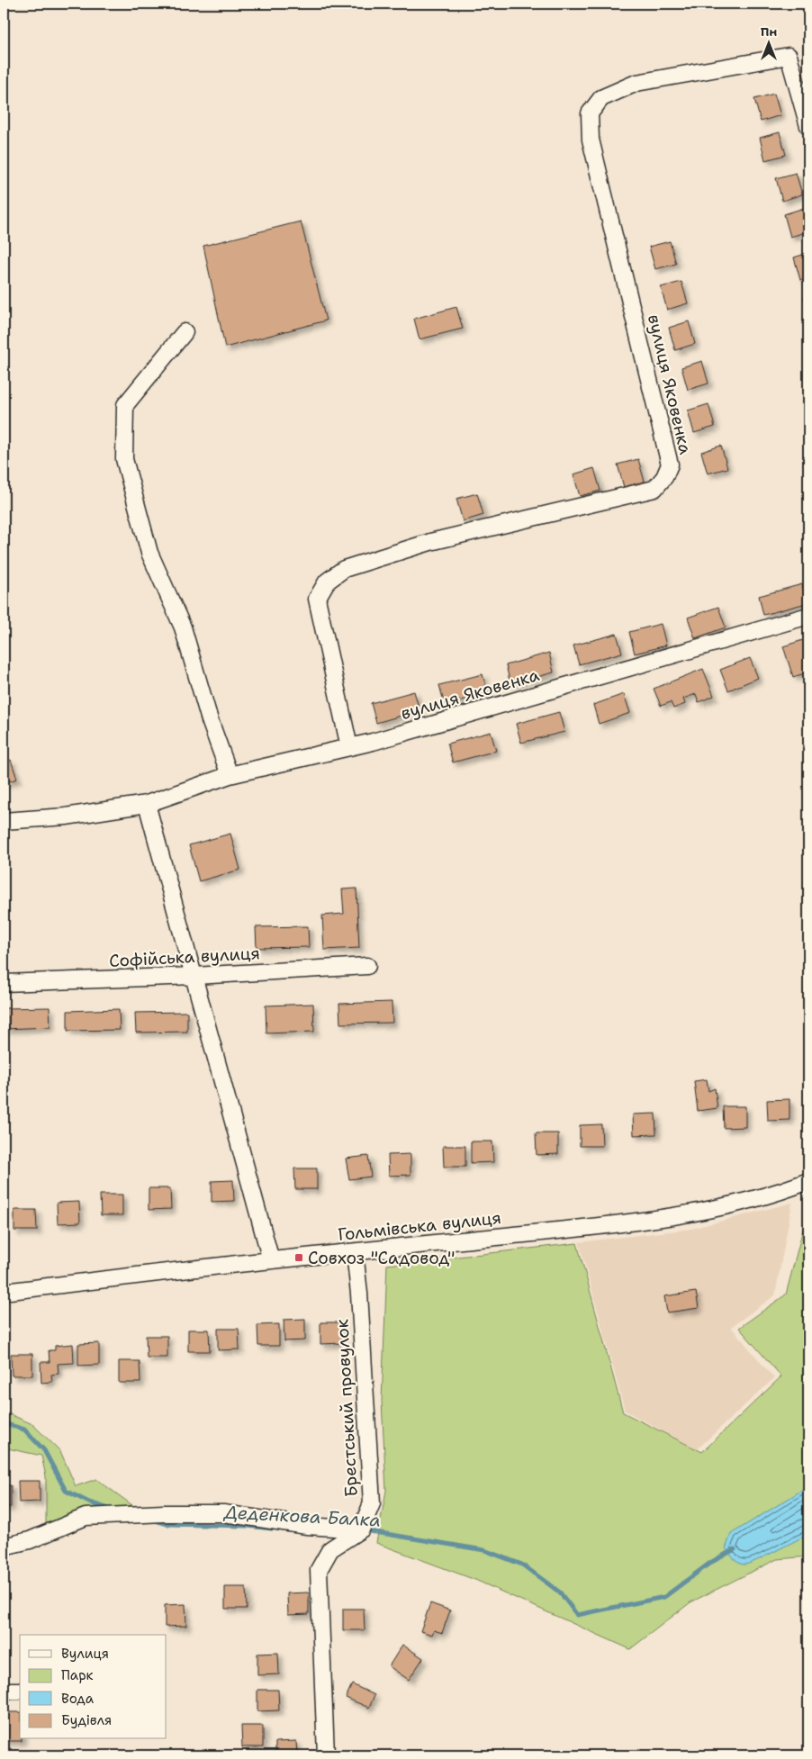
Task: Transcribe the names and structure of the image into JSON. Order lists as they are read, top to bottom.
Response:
{
  "streets": {
    "street": [
      "вулиця Яковенка",
      "Софійська вулиця",
      "Гольмівська вулиця",
      "Брестський провулок"
    ]
  },
  "crossings": [
    ["Гольмівська вулиця", "Брестський провулок"]
  ],
  "water": ["Деденкова Балка"],
  "places": {
    "transit": ["Совхоз \"Садовод\""]
  },
  "legend": [
    "Вулиця",
    "Парк",
    "Вода",
    "Будівля"
  ],
  "north": "top"
}
